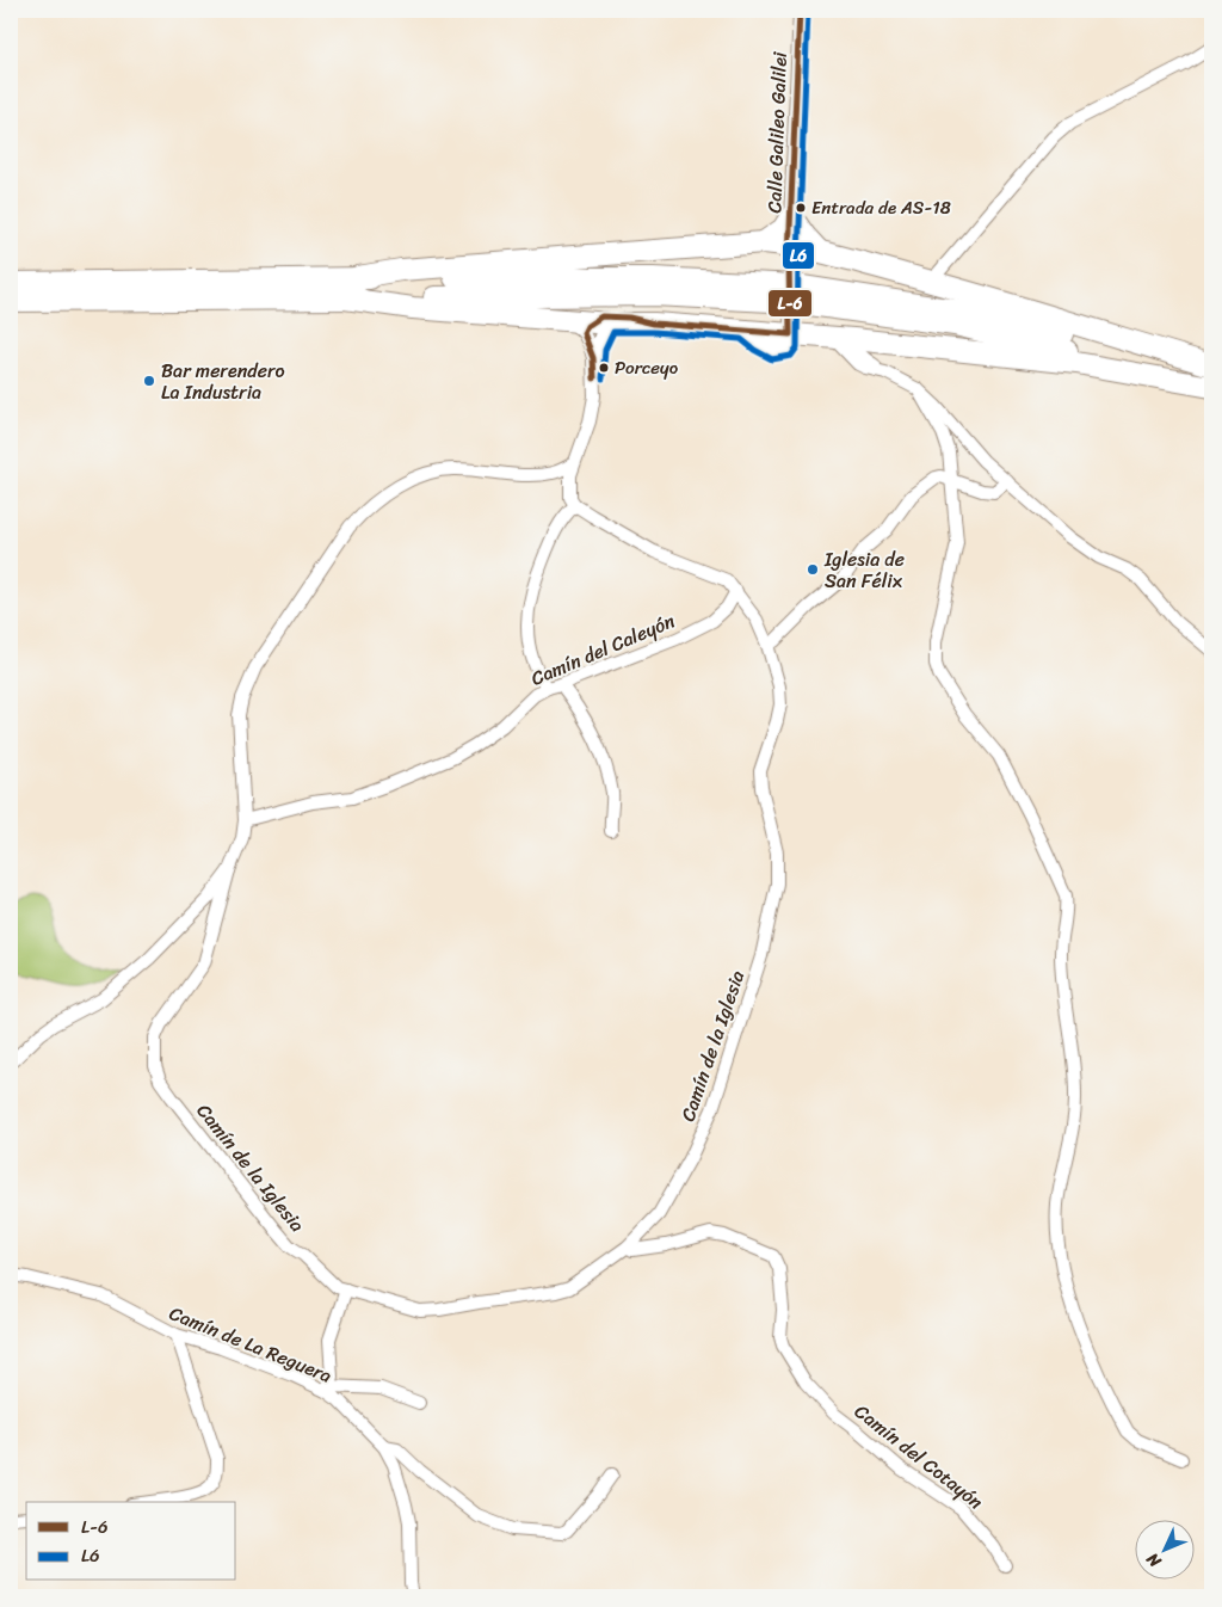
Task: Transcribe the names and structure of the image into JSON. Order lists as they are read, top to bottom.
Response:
{
  "streets": {
    "street": [
      "Calle Galileo Galilei",
      "Camín del Caleyón",
      "Camín de la Iglesia",
      "Camín de La Reguera",
      "Camín del Cotayón"
    ]
  },
  "crossings": [
    ["Camín del Caleyón", "Camín de la Iglesia"],
    ["Camín de la Iglesia", "Camín del Cotayón"]
  ],
  "places": [
    "Entrada de AS-18",
    "Porceyo",
    "Bar merendero La Industria",
    "Iglesia de San Félix"
  ],
  "lines": ["transit line L-6", "transit line L6"],
  "legend": ["L-6", "L6"],
  "north": "bottom left"
}
